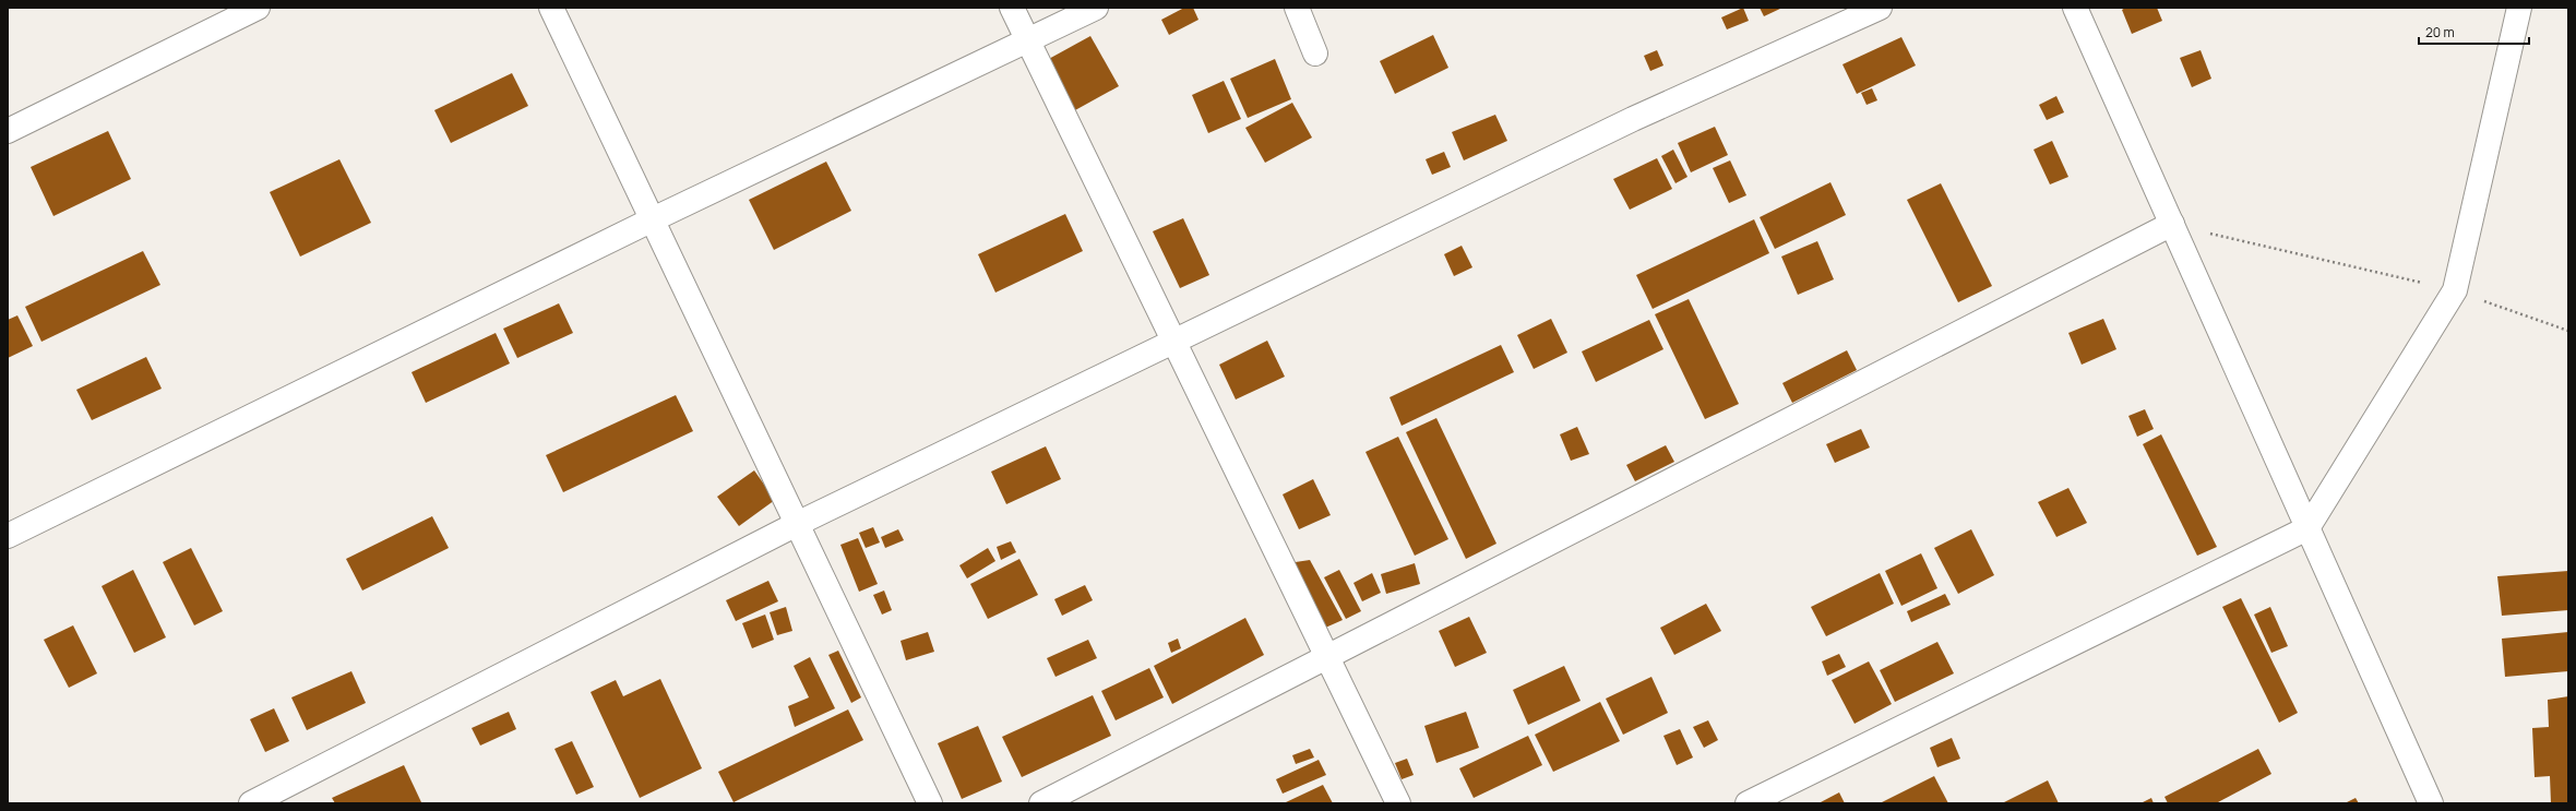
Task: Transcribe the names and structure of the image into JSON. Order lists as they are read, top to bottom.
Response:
{
  "scale_bar": "20 m"
}
